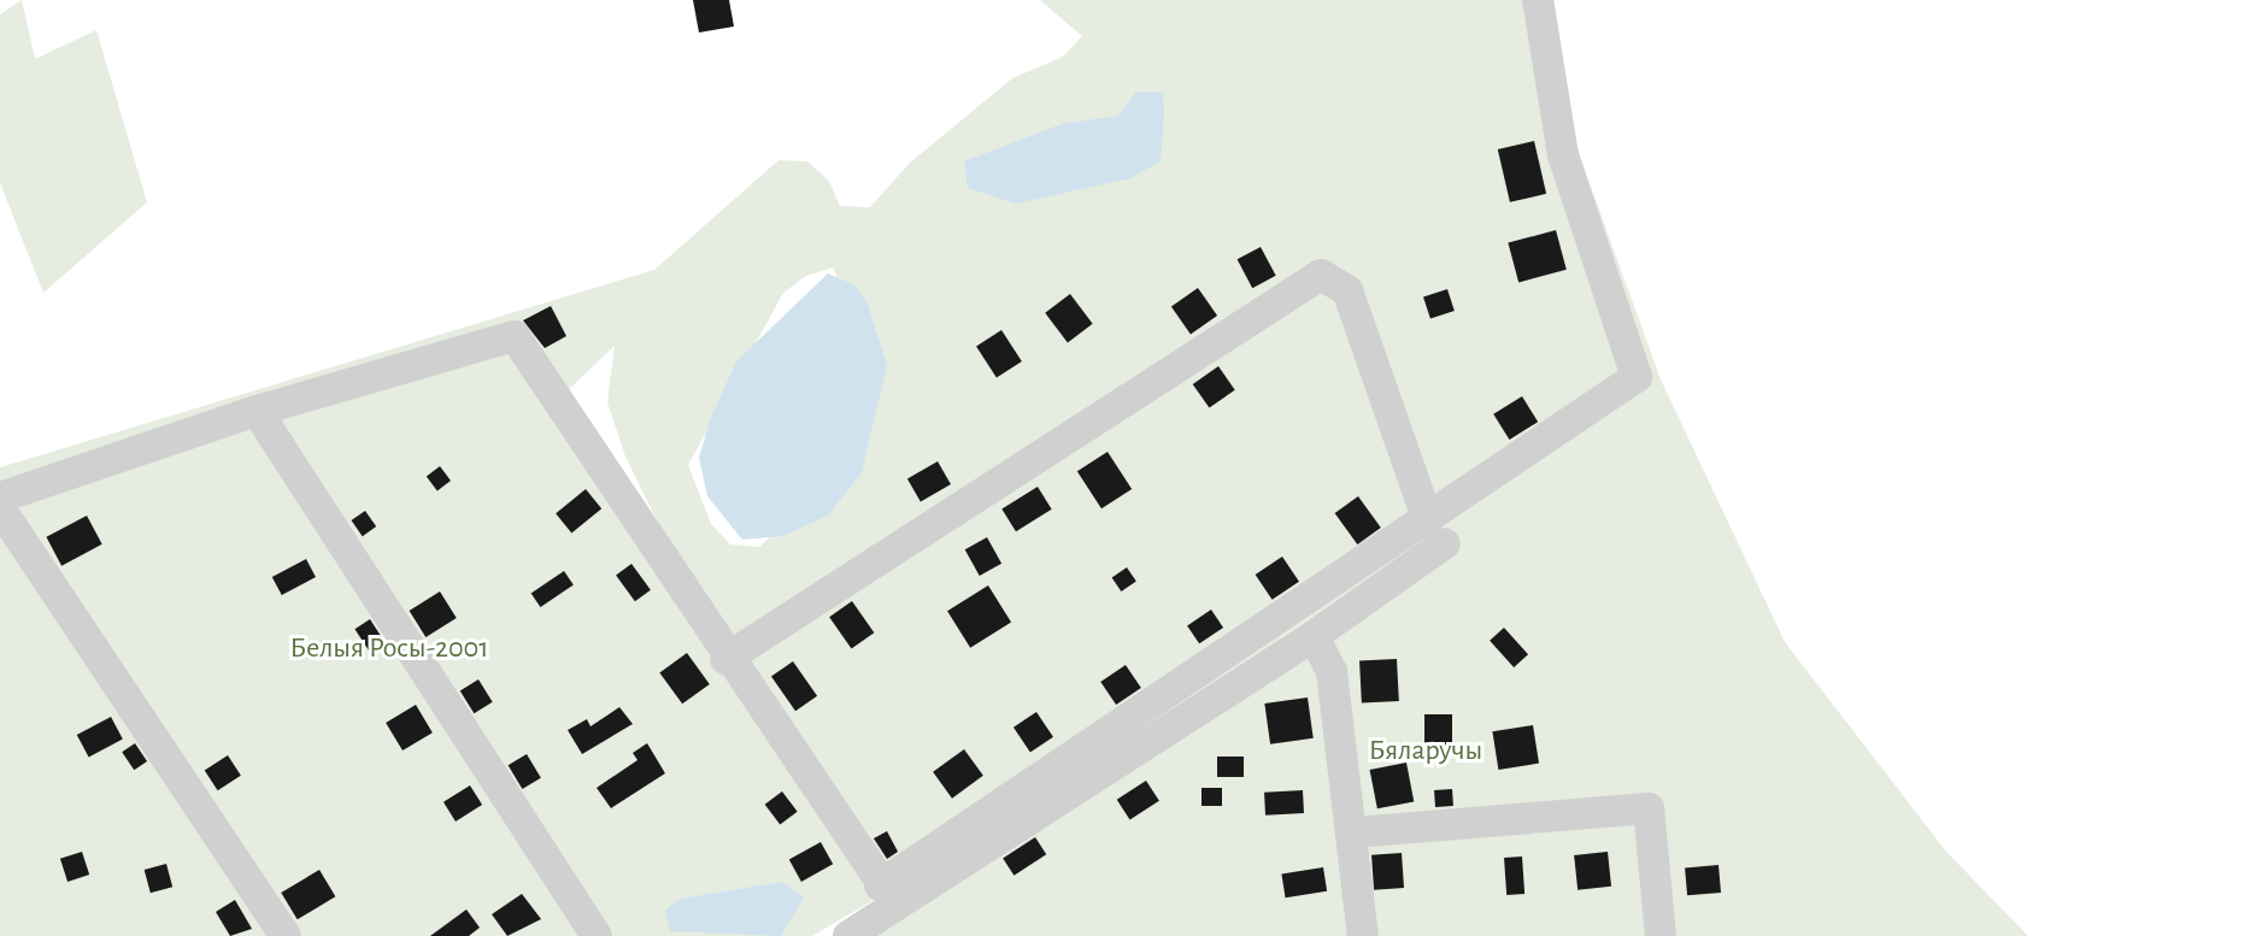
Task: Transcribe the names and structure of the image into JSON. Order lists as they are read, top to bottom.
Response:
{
  "parks": ["Белыя Росы-2001", "Бяларучы"]
}
